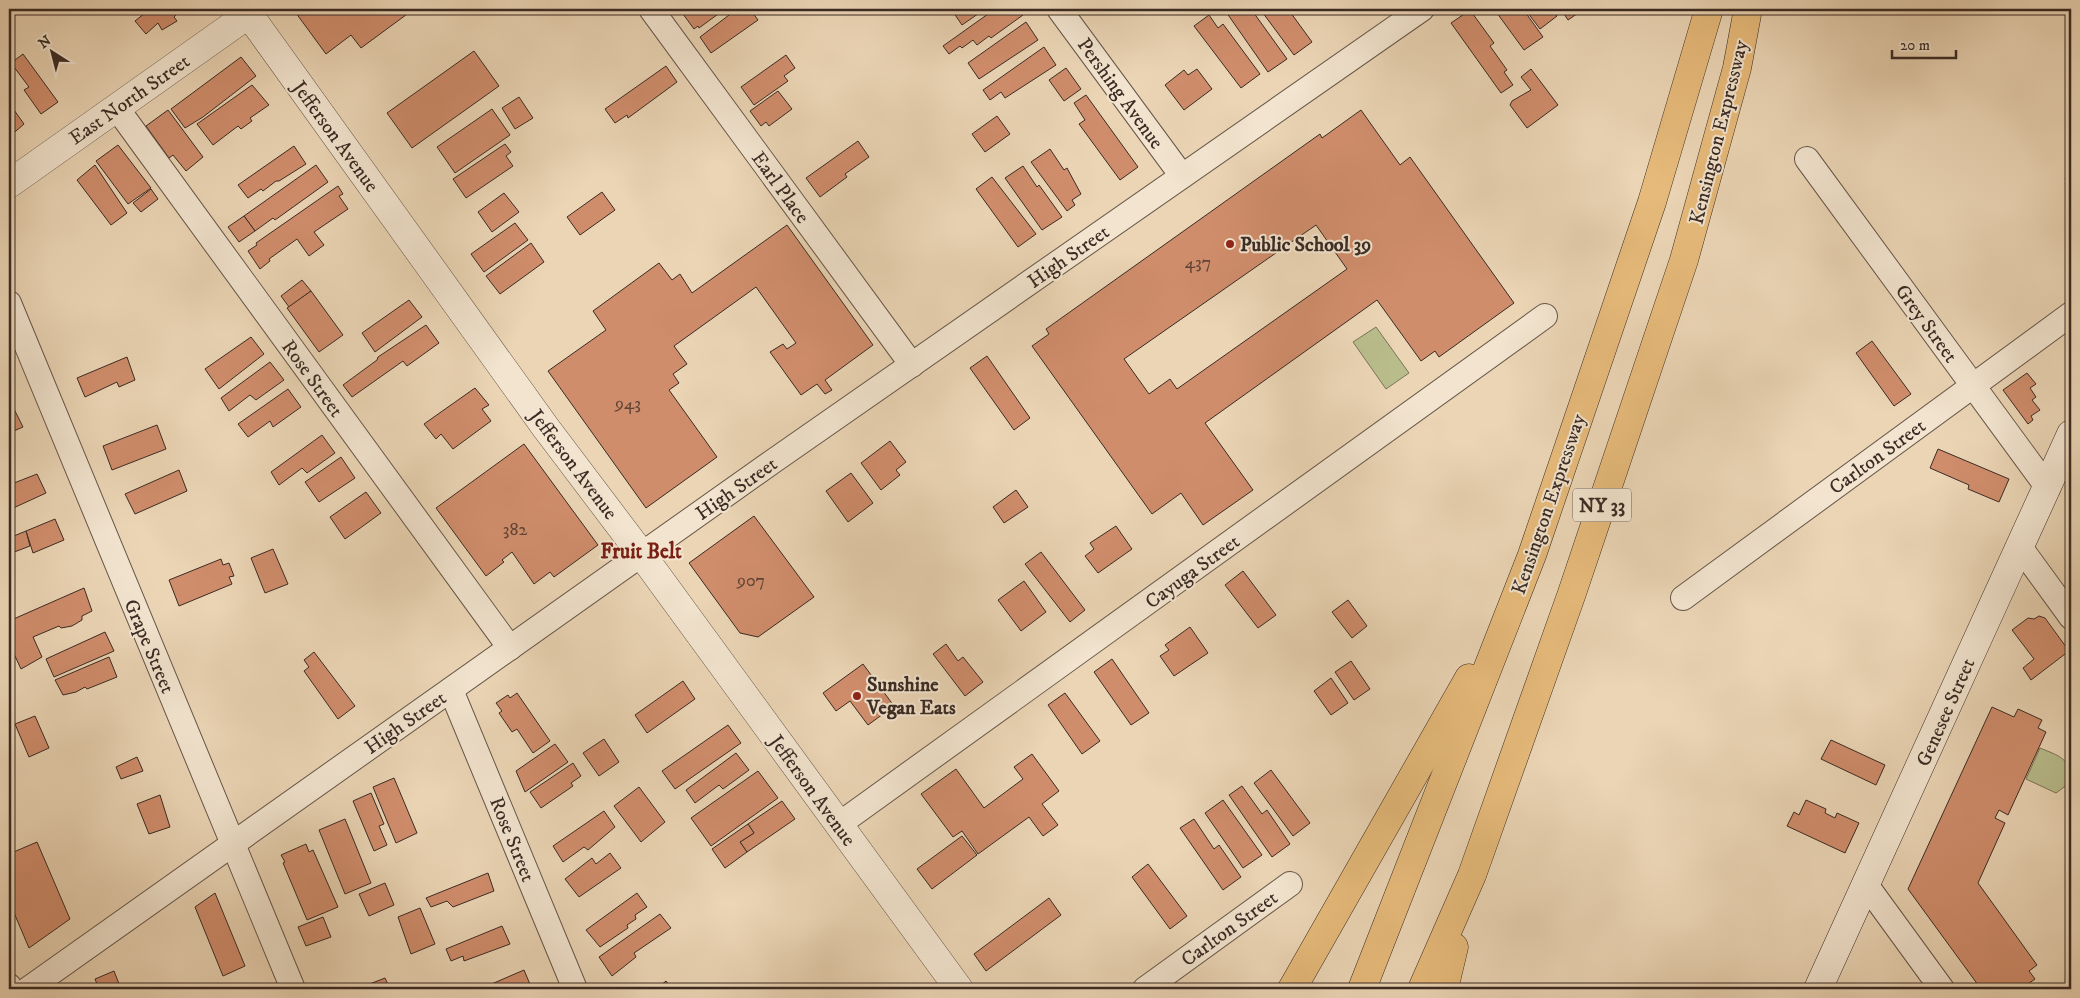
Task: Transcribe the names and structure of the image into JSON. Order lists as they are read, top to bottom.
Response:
{
  "streets": {
    "highway": ["Kensington Expressway", "NY 33"],
    "street": [
      "Pershing Avenue",
      "East North Street",
      "Jefferson Avenue",
      "Earl Place",
      "High Street",
      "Grey Street",
      "Rose Street",
      "Carlton Street",
      "Cayuga Street",
      "Grape Street",
      "Genesee Street"
    ]
  },
  "crossings": [
    ["Pershing Avenue", "High Street"],
    ["East North Street", "Jefferson Avenue"],
    ["East North Street", "Rose Street"],
    ["Jefferson Avenue", "High Street"],
    ["Jefferson Avenue", "Cayuga Street"],
    ["Earl Place", "High Street"],
    ["High Street", "Rose Street"],
    ["High Street", "Grape Street"],
    ["Grey Street", "Carlton Street"],
    ["Grey Street", "Genesee Street"]
  ],
  "districts": ["Fruit Belt"],
  "places": ["Public School 39", "Sunshine Vegan Eats"],
  "house_numbers": [
    "437",
    "943",
    "382",
    "907"
  ],
  "scale_bar": "20 m",
  "north": "top left"
}
